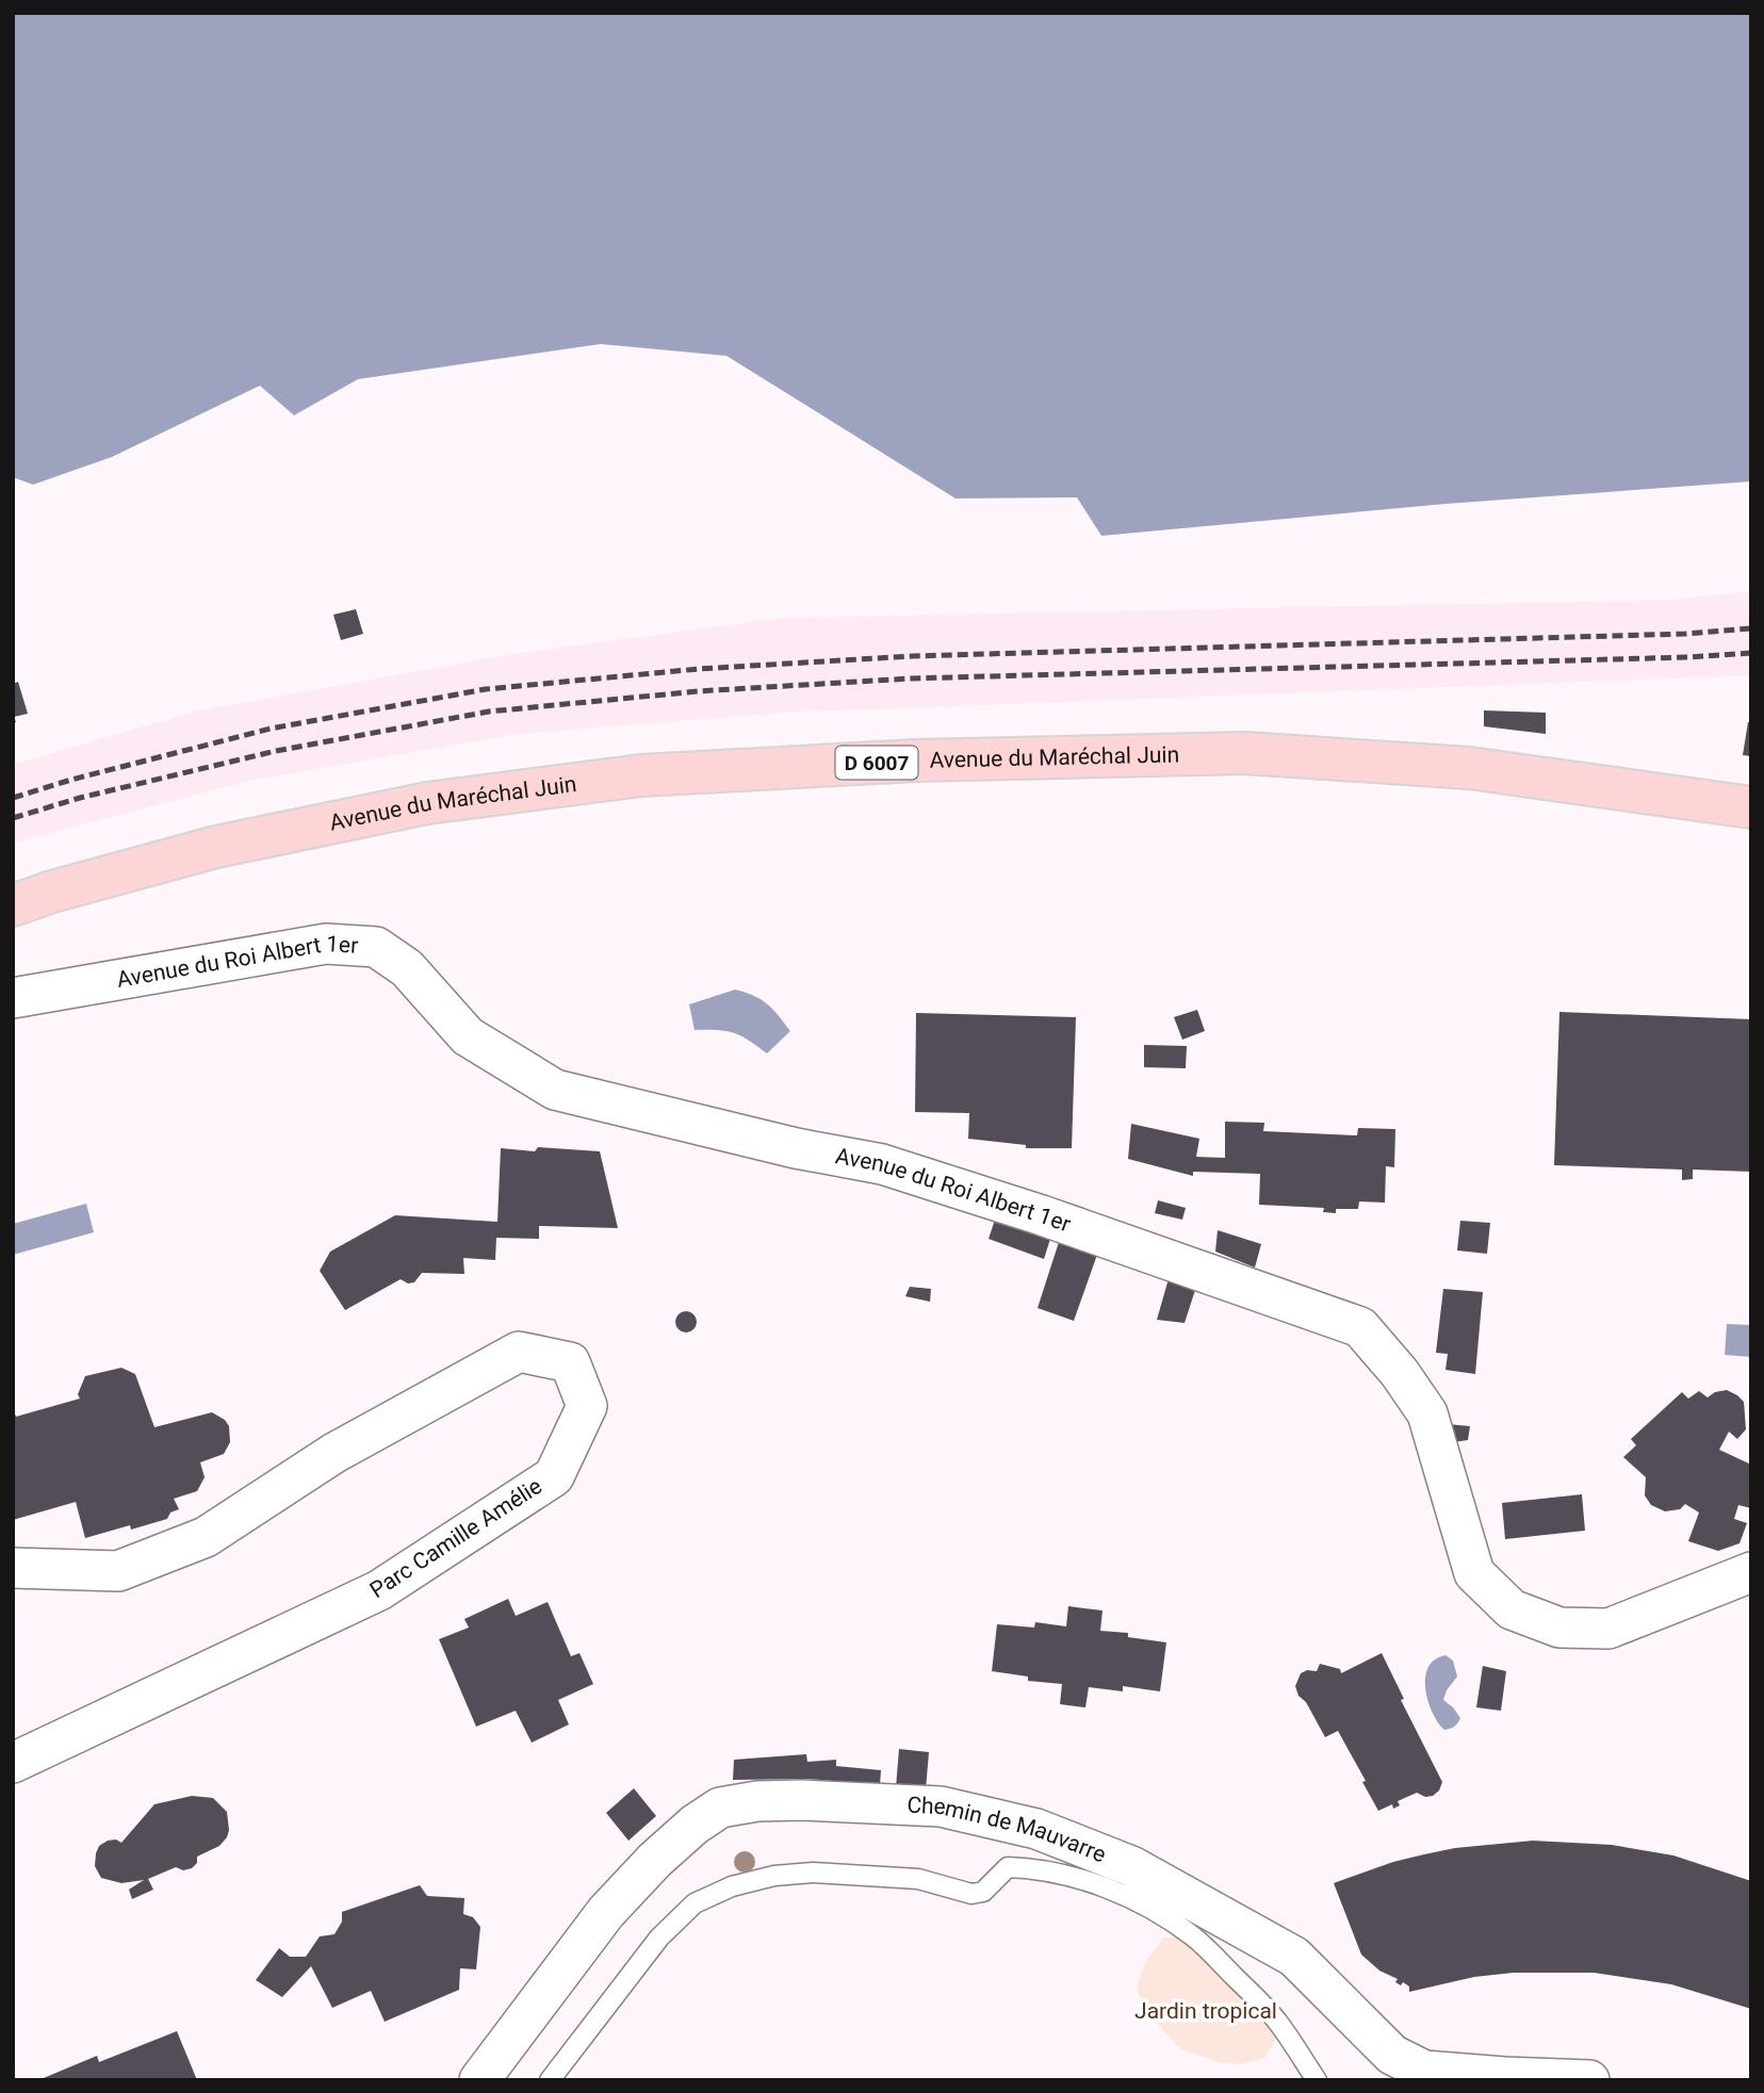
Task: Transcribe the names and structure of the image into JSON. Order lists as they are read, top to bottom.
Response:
{
  "streets": {
    "main road": ["Avenue du Maréchal Juin", "D 6007"],
    "street": ["Avenue du Roi Albert 1er", "Parc Camille Amélie", "Chemin de Mauvarre"]
  },
  "parks": ["Jardin tropical"]
}
